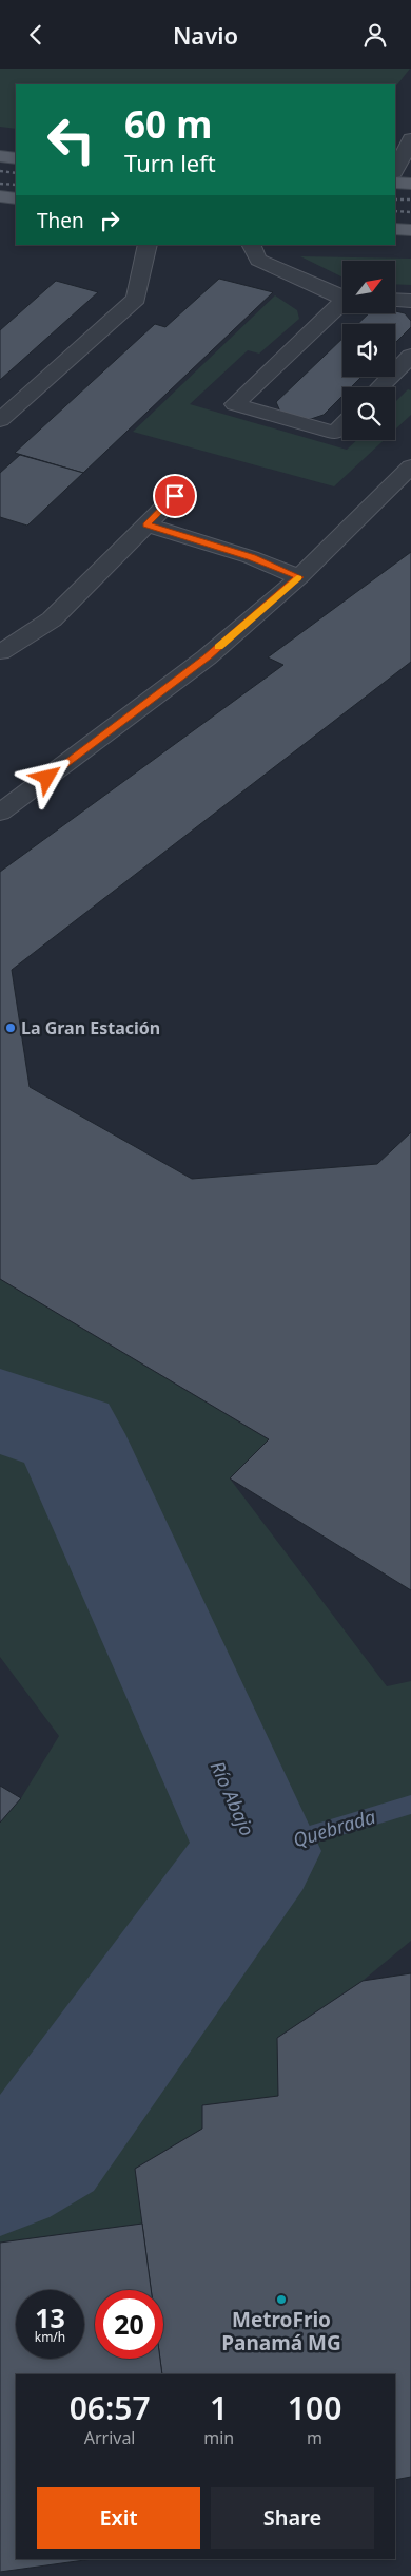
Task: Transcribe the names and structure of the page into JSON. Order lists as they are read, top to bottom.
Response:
{
  "water": ["Río Abajo", "Quebrada"],
  "places": ["La Gran Estación", "MetroFrio Panamá MG"],
  "north": "top right",
  "page": {
    "header": "Navio",
    "turn": ["60 m", "Turn left"],
    "then": "Then",
    "speed": "13 km/h",
    "limit": "20",
    "eta": [
      "06:57",
      "Arrival",
      "1",
      "min",
      "100",
      "m"
    ],
    "buttons": ["Exit", "Share"]
  }
}
